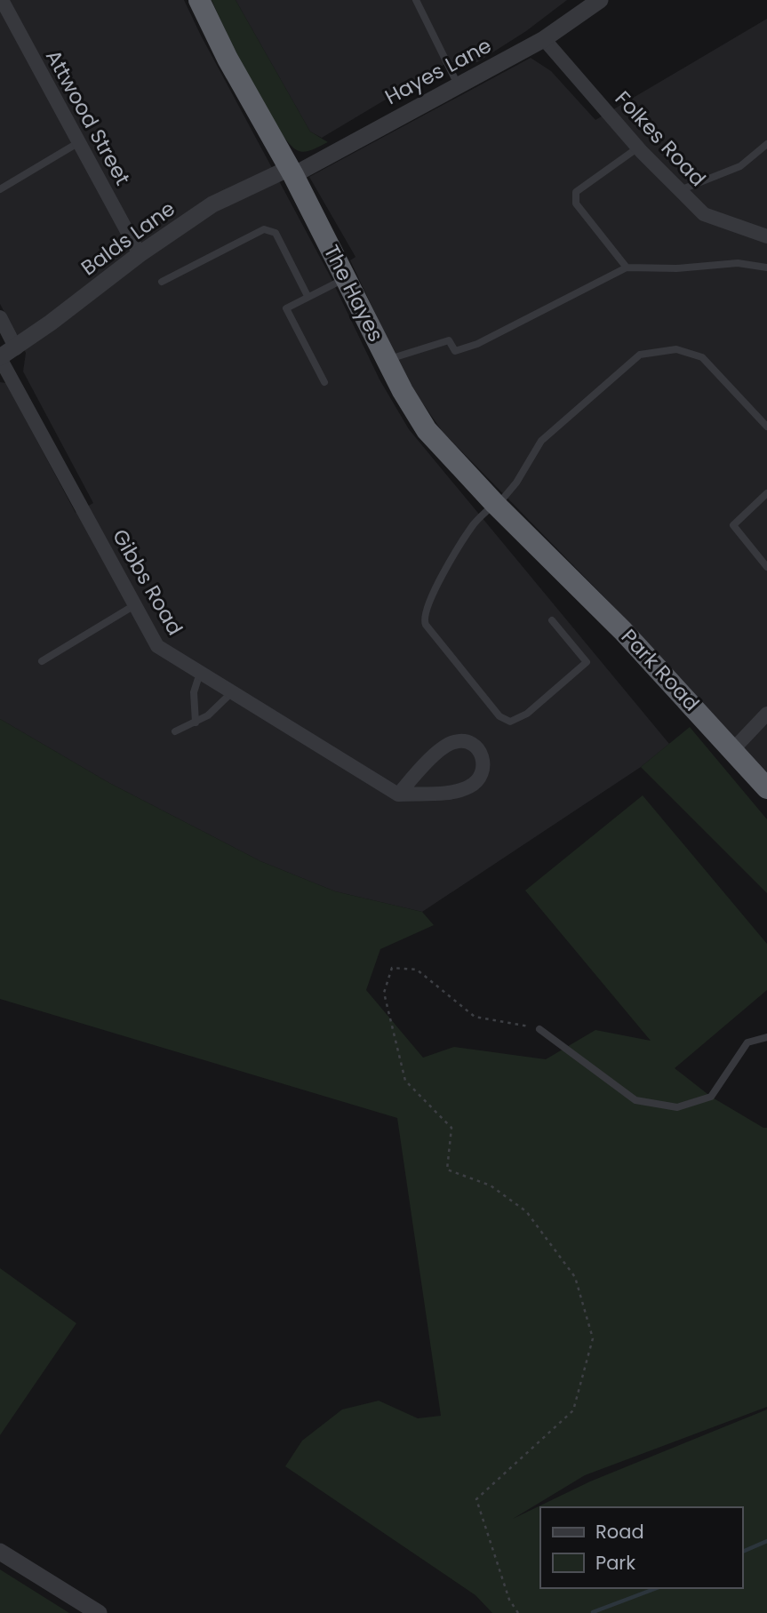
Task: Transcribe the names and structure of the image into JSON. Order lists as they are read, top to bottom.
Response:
{
  "streets": {
    "highway": ["The Hayes", "Park Road"],
    "street": [
      "Hayes Lane",
      "Attwood Street",
      "Folkes Road",
      "Balds Lane",
      "Gibbs Road"
    ]
  },
  "crossings": [
    ["Hayes Lane", "Folkes Road"],
    ["Hayes Lane", "Balds Lane"],
    ["Hayes Lane", "The Hayes"],
    ["Attwood Street", "Balds Lane"],
    ["Balds Lane", "The Hayes"],
    ["Balds Lane", "Gibbs Road"],
    ["The Hayes", "Park Road"]
  ],
  "legend": ["Road", "Park"]
}
